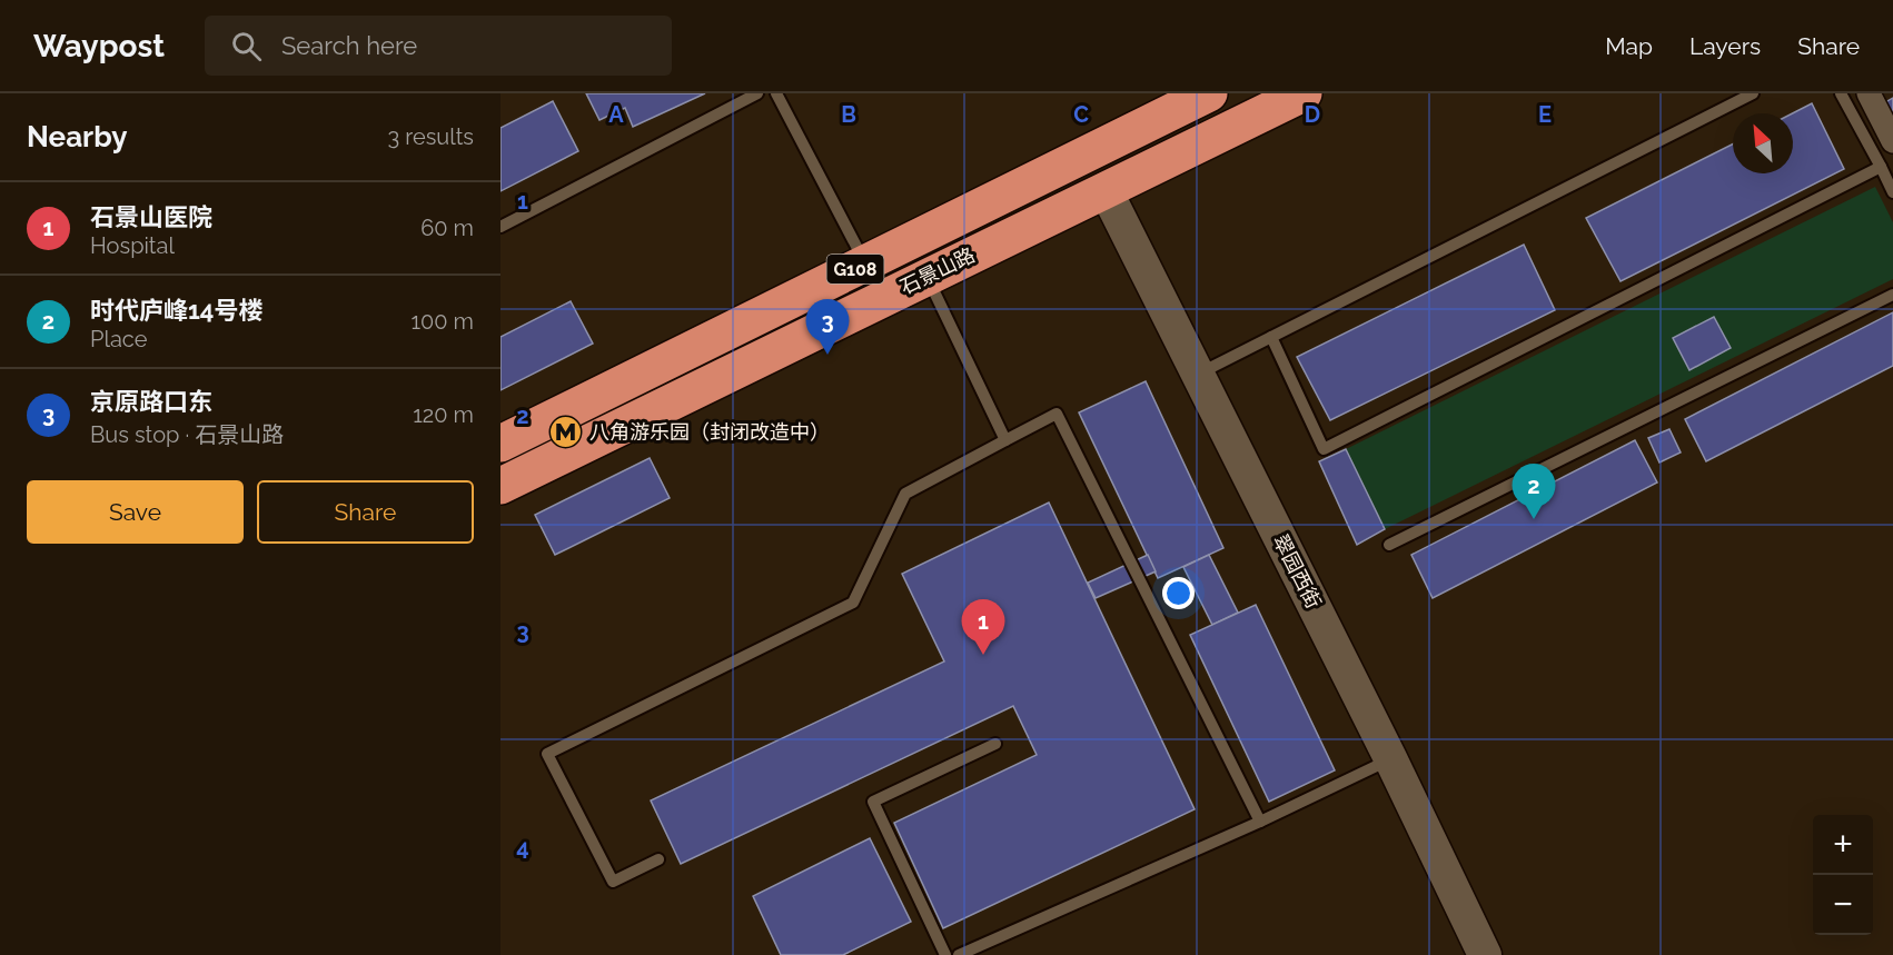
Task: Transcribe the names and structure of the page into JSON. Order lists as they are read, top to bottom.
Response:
{
  "streets": {
    "highway": ["G108", "石景山路"],
    "street": ["翠园西街"]
  },
  "crossings": [
    ["石景山路", "翠园西街"]
  ],
  "places": {
    "metro station": ["八角游乐园（封闭改造中）"]
  },
  "north": "top left",
  "page": {
    "header": "Waypost",
    "search": "Search here",
    "nav": ["Map", "Layers", "Share"],
    "heading": ["Nearby", "3 results"],
    "list": [
      {
        "mark": "1",
        "name": "石景山医院",
        "note": "Hospital",
        "value": "60 m"
      },
      {
        "mark": "2",
        "name": "时代庐峰14号楼",
        "note": "Place",
        "value": "100 m"
      },
      {
        "mark": "3",
        "name": "京原路口东",
        "note": "Bus stop · 石景山路",
        "value": "120 m"
      }
    ],
    "pins": ["3", "2", "1"],
    "buttons": ["Save", "Share"],
    "map_buttons": ["+", "−"]
  },
  "grid": {
    "columns": [
      "A",
      "B",
      "C",
      "D",
      "E"
    ],
    "rows": [
      "1",
      "2",
      "3",
      "4"
    ]
  }
}
